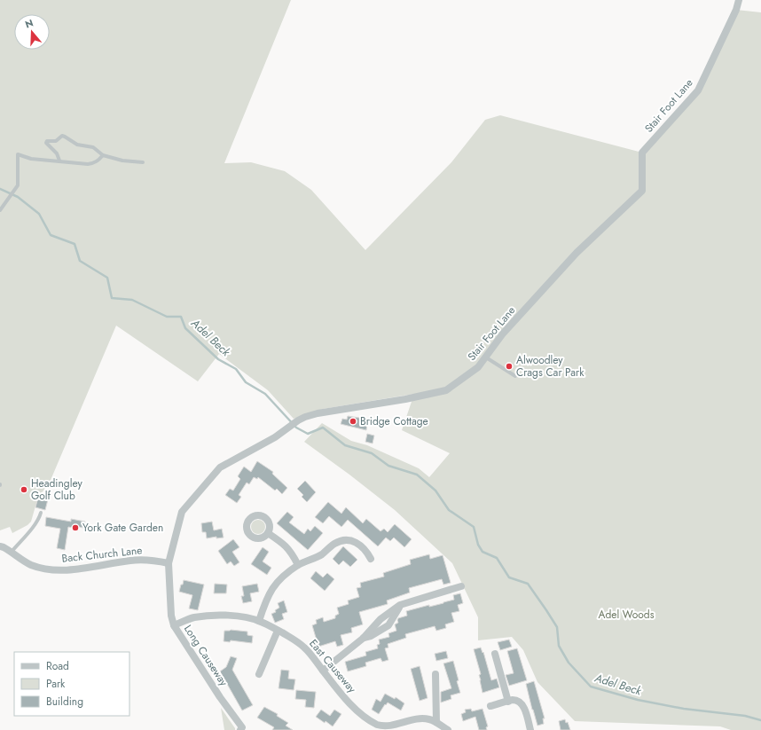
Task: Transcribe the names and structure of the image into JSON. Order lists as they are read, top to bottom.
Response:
{
  "streets": {
    "street": [
      "Stair Foot Lane",
      "Back Church Lane",
      "Long Causeway",
      "East Causeway"
    ]
  },
  "crossings": [
    ["Stair Foot Lane", "Back Church Lane"],
    ["Stair Foot Lane", "Long Causeway"],
    ["Back Church Lane", "Long Causeway"],
    ["Long Causeway", "East Causeway"]
  ],
  "water": ["Adel Beck"],
  "parks": ["Adel Woods"],
  "places": [
    "Alwoodley Crags Car Park",
    "Bridge Cottage",
    "Headingley Golf Club",
    "York Gate Garden"
  ],
  "legend": ["Road", "Park", "Building"],
  "north": "top"
}
